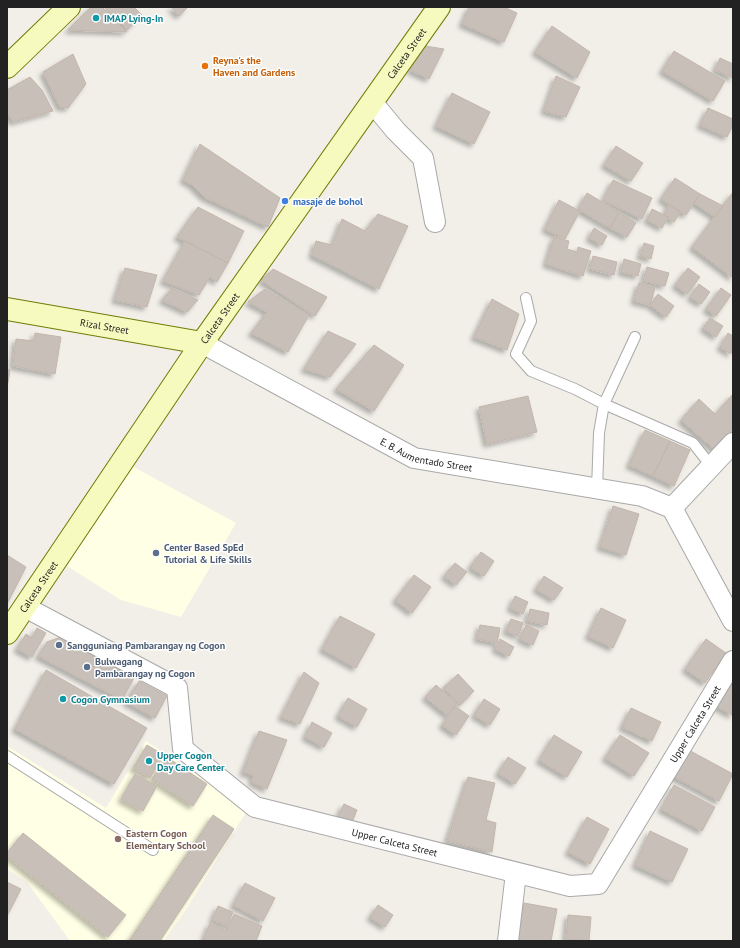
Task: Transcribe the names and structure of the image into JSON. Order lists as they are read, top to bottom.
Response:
{
  "streets": {
    "main road": ["Calceta Street", "Rizal Street"],
    "street": ["E. B. Aumentado Street", "Upper Calceta Street"]
  },
  "crossings": [
    ["Calceta Street", "Rizal Street"],
    ["Calceta Street", "E. B. Aumentado Street"],
    ["Calceta Street", "Upper Calceta Street"],
    ["Rizal Street", "E. B. Aumentado Street"]
  ],
  "places": [
    "IMAP Lying-In",
    "Reyna's the Haven and Gardens",
    "masaje de bohol",
    "Center Based SpEd Tutorial & Life Skills",
    "Sangguniang Pambarangay ng Cogon",
    "Bulwagang Pambarangay ng Cogon",
    "Cogon Gymnasium",
    "Upper Cogon Day Care Center",
    "Eastern Cogon Elementary School"
  ]
}
